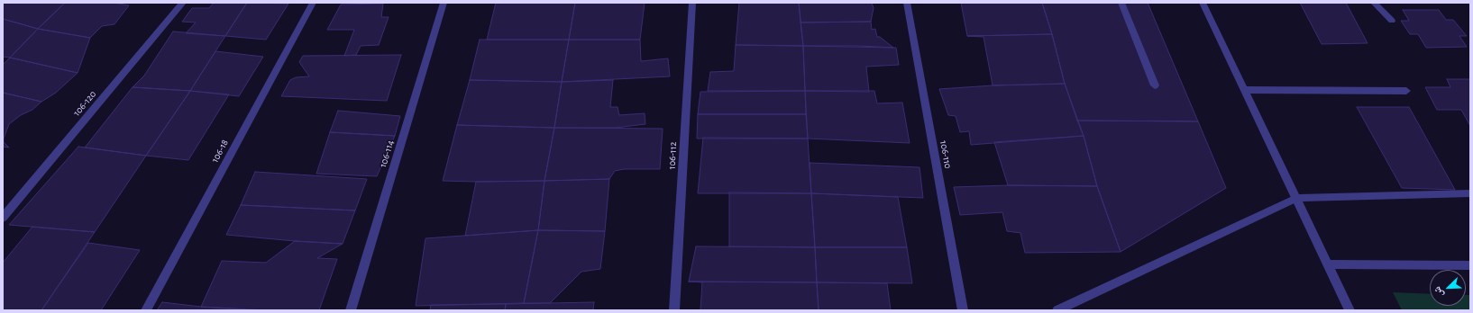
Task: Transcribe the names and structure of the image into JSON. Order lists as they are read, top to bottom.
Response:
{
  "streets": {
    "street": [
      "106-120",
      "106-18",
      "106-114",
      "106-110",
      "106-112"
    ]
  },
  "north": "bottom left"
}
